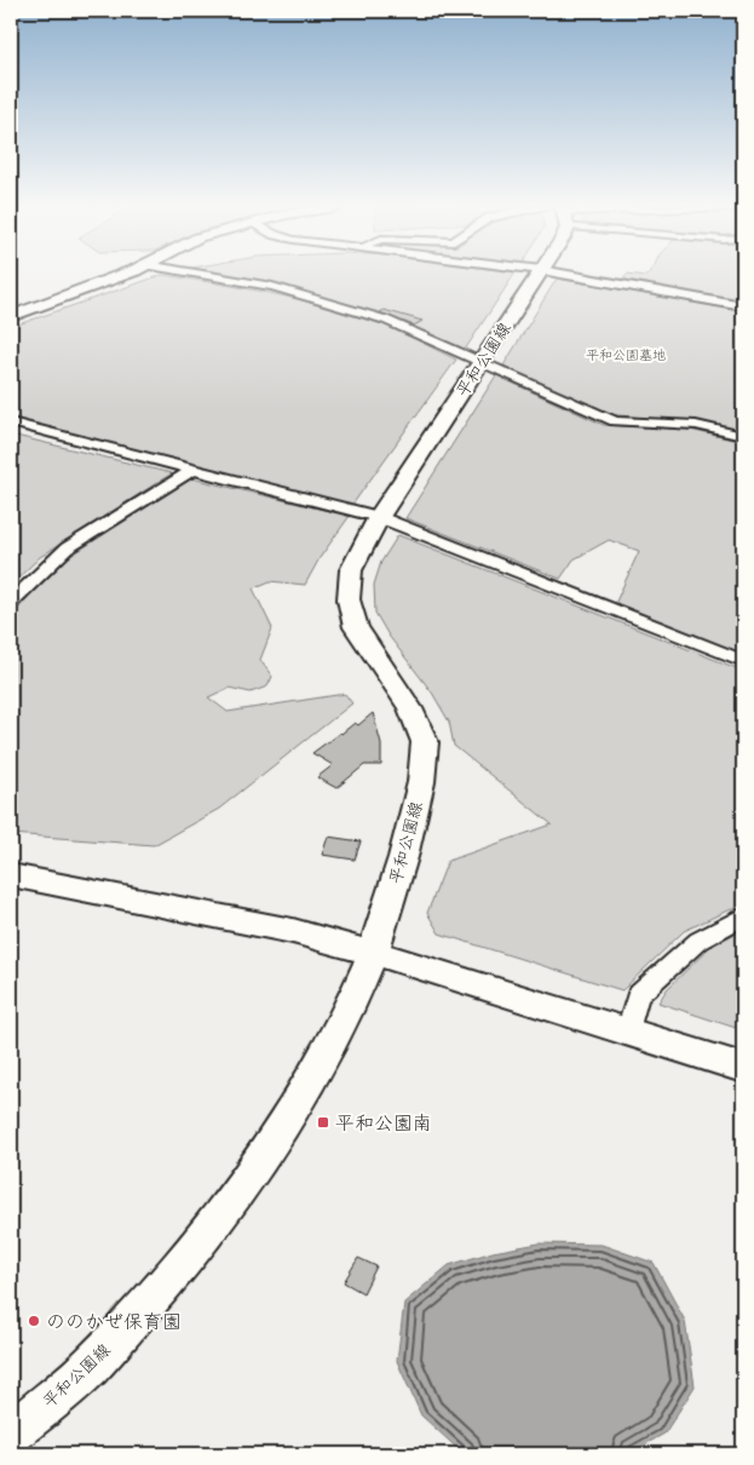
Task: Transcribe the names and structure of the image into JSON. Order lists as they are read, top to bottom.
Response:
{
  "streets": {
    "street": ["平和公園線"]
  },
  "parks": ["平和公園墓地"],
  "places": {
    "transit": ["平和公園南"],
    "other": ["ののかぜ保育園"]
  }
}
